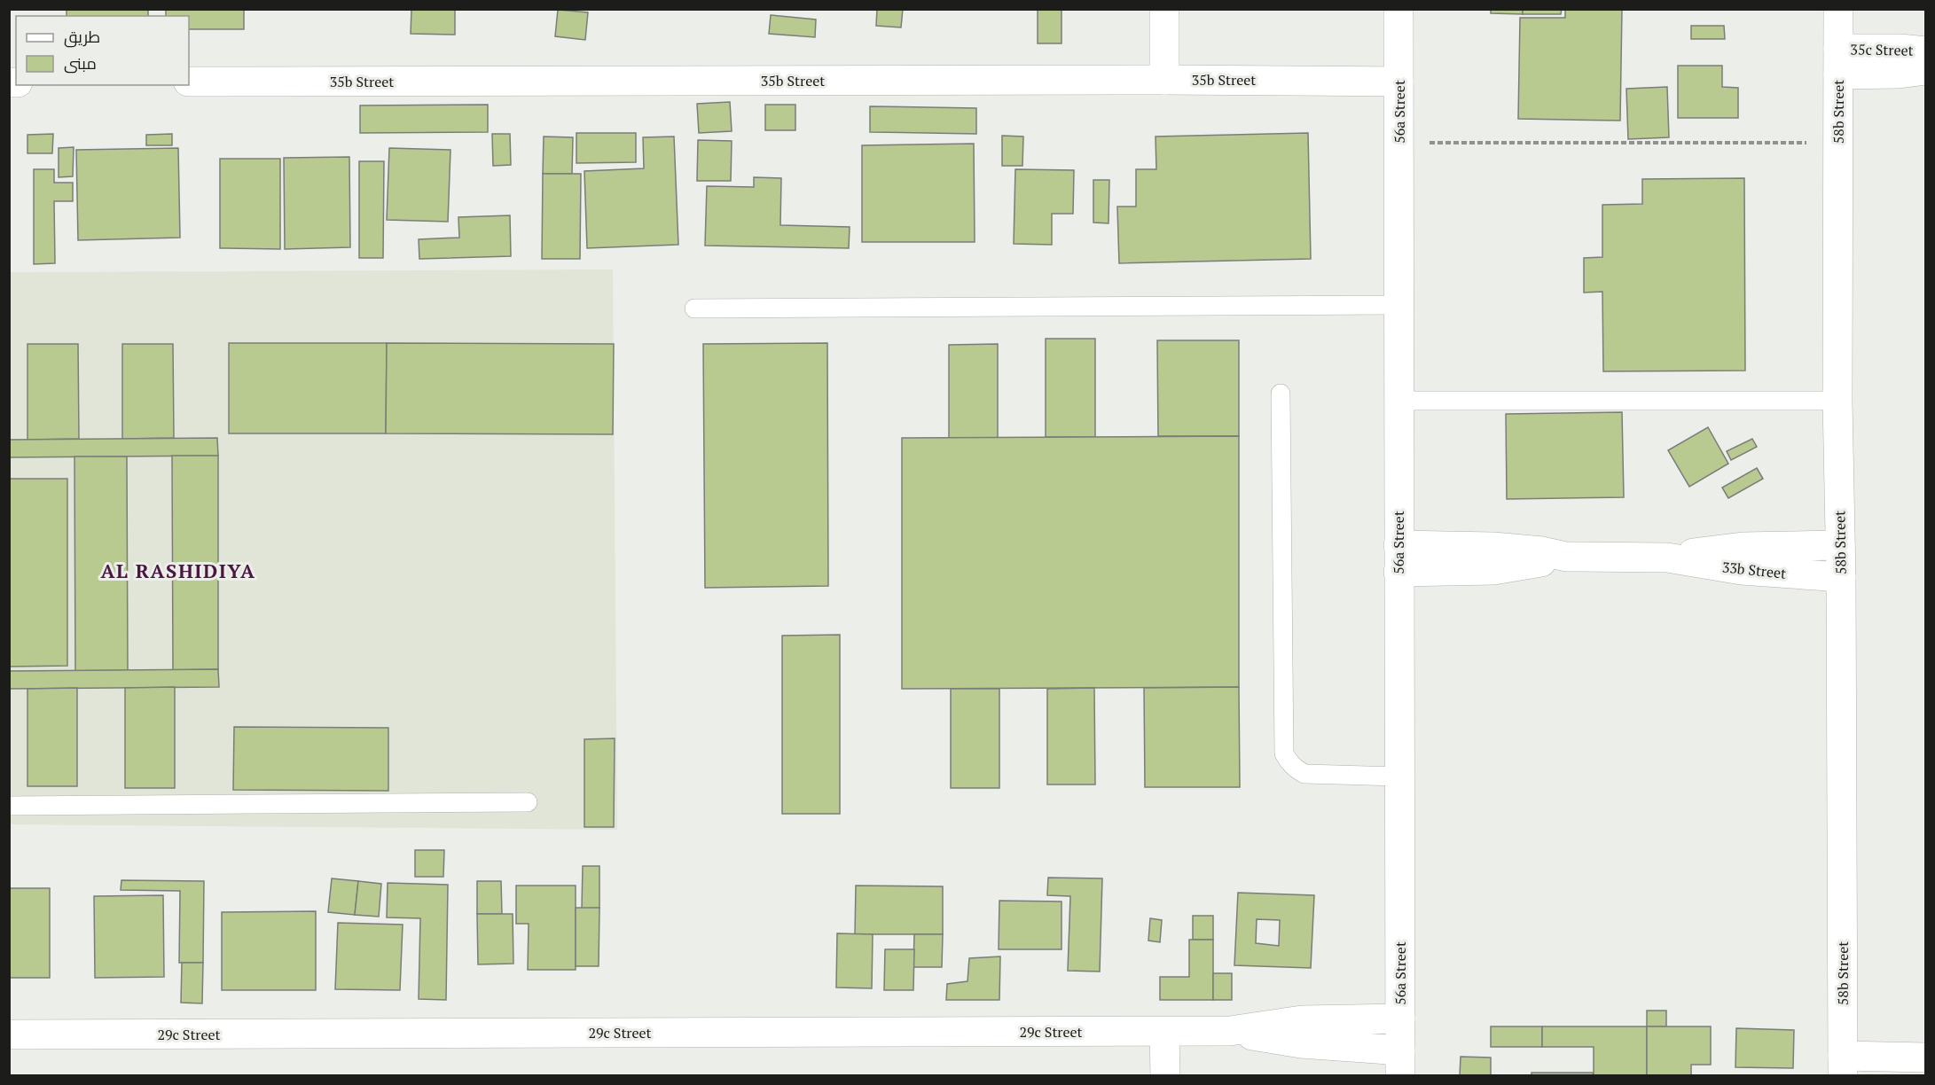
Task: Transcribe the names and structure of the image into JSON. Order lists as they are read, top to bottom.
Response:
{
  "streets": {
    "street": [
      "35c Street",
      "35b Street",
      "56a Street",
      "58b Street",
      "33b Street",
      "29c Street"
    ]
  },
  "crossings": [
    ["35c Street", "58b Street"],
    ["35b Street", "56a Street"],
    ["56a Street", "33b Street"],
    ["56a Street", "29c Street"],
    ["58b Street", "33b Street"]
  ],
  "districts": ["AL RASHIDIYA"],
  "legend": ["طريق", "مبنى"]
}
